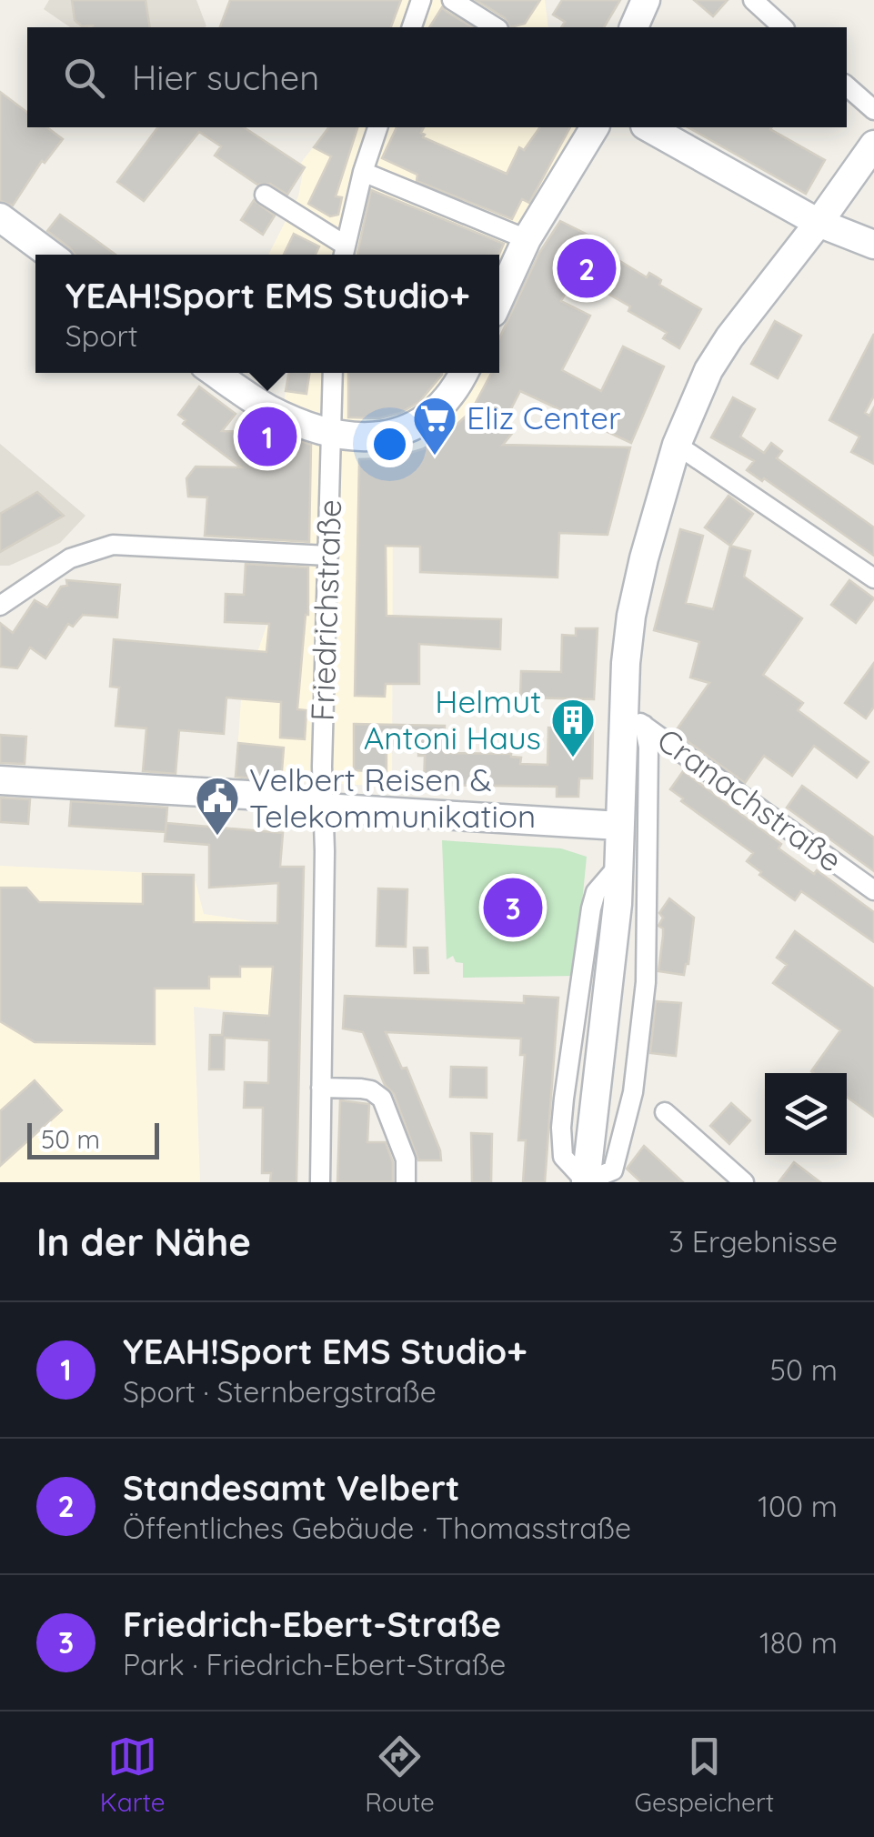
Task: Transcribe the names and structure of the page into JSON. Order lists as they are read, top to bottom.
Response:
{
  "streets": {
    "street": ["Friedrichstraße", "Cranachstraße"]
  },
  "places": {
    "supermarket": ["Eliz Center"],
    "building": ["Helmut Antoni Haus"],
    "public building": ["Velbert Reisen & Telekommunikation"]
  },
  "scale_bar": "50 m",
  "page": {
    "search": "Hier suchen",
    "pins": ["2", "1", "3"],
    "popup": ["YEAH!Sport EMS Studio+", "Sport"],
    "scale": "50 m",
    "heading": ["In der Nähe", "3 Ergebnisse"],
    "list": [
      {
        "mark": "1",
        "name": "YEAH!Sport EMS Studio+",
        "note": "Sport · Sternbergstraße",
        "value": "50 m"
      },
      {
        "mark": "2",
        "name": "Standesamt Velbert",
        "note": "Öffentliches Gebäude · Thomasstraße",
        "value": "100 m"
      },
      {
        "mark": "3",
        "name": "Friedrich-Ebert-Straße",
        "note": "Park · Friedrich-Ebert-Straße",
        "value": "180 m"
      }
    ],
    "nav": ["Karte", "Route", "Gespeichert"]
  }
}
